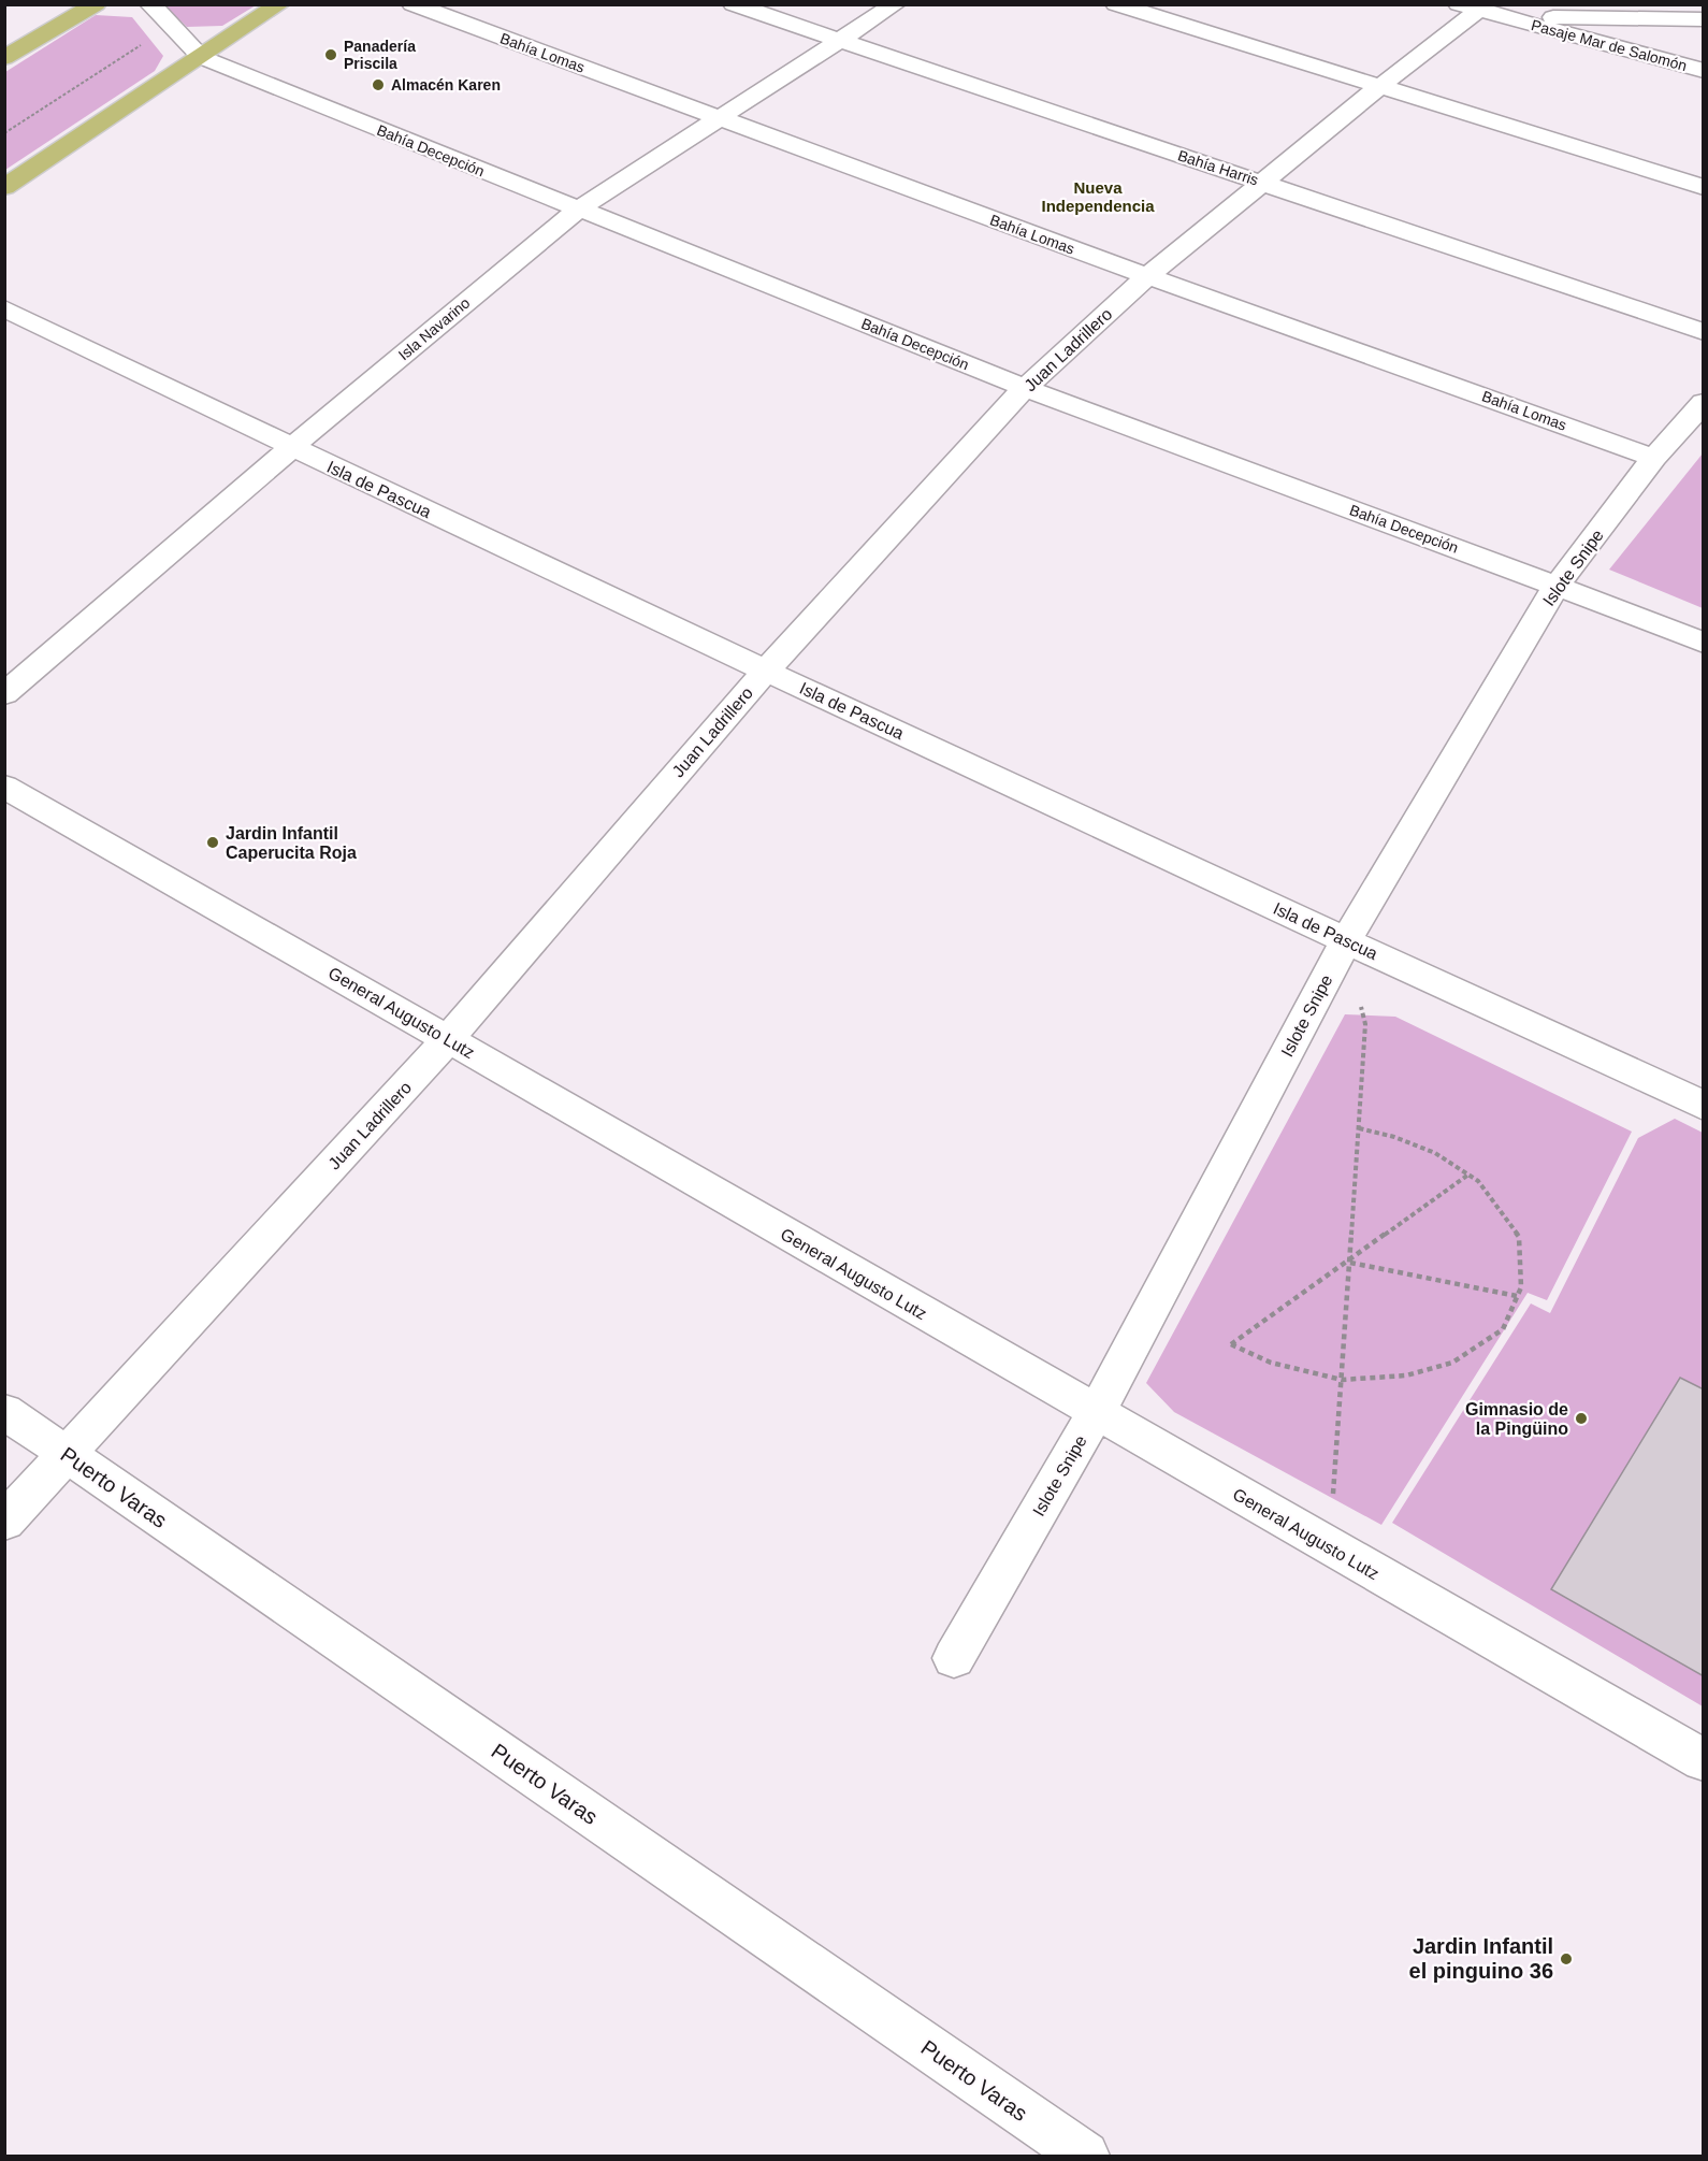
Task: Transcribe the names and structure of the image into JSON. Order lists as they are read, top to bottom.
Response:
{
  "streets": {
    "street": [
      "Pasaje Mar de Salomón",
      "Bahía Lomas",
      "Bahía Decepción",
      "Bahía Harris",
      "Isla Navarino",
      "Juan Ladrillero",
      "Isla de Pascua",
      "Islote Snipe",
      "General Augusto Lutz",
      "Puerto Varas"
    ]
  },
  "crossings": [
    ["Pasaje Mar de Salomón", "Juan Ladrillero"],
    ["Bahía Lomas", "Isla Navarino"],
    ["Bahía Lomas", "Juan Ladrillero"],
    ["Bahía Lomas", "Islote Snipe"],
    ["Bahía Decepción", "Isla Navarino"],
    ["Bahía Decepción", "Juan Ladrillero"],
    ["Bahía Decepción", "Islote Snipe"],
    ["Bahía Harris", "Isla Navarino"],
    ["Bahía Harris", "Juan Ladrillero"],
    ["Isla Navarino", "Isla de Pascua"],
    ["Juan Ladrillero", "Isla de Pascua"],
    ["Juan Ladrillero", "General Augusto Lutz"],
    ["Juan Ladrillero", "Puerto Varas"],
    ["Isla de Pascua", "Islote Snipe"],
    ["Islote Snipe", "General Augusto Lutz"]
  ],
  "districts": ["Nueva Independencia"],
  "places": [
    "Panadería Priscila",
    "Almacén Karen",
    "Jardin Infantil Caperucita Roja",
    "Gimnasio de la Pingüino",
    "Jardin Infantil el pinguino 36"
  ]
}
